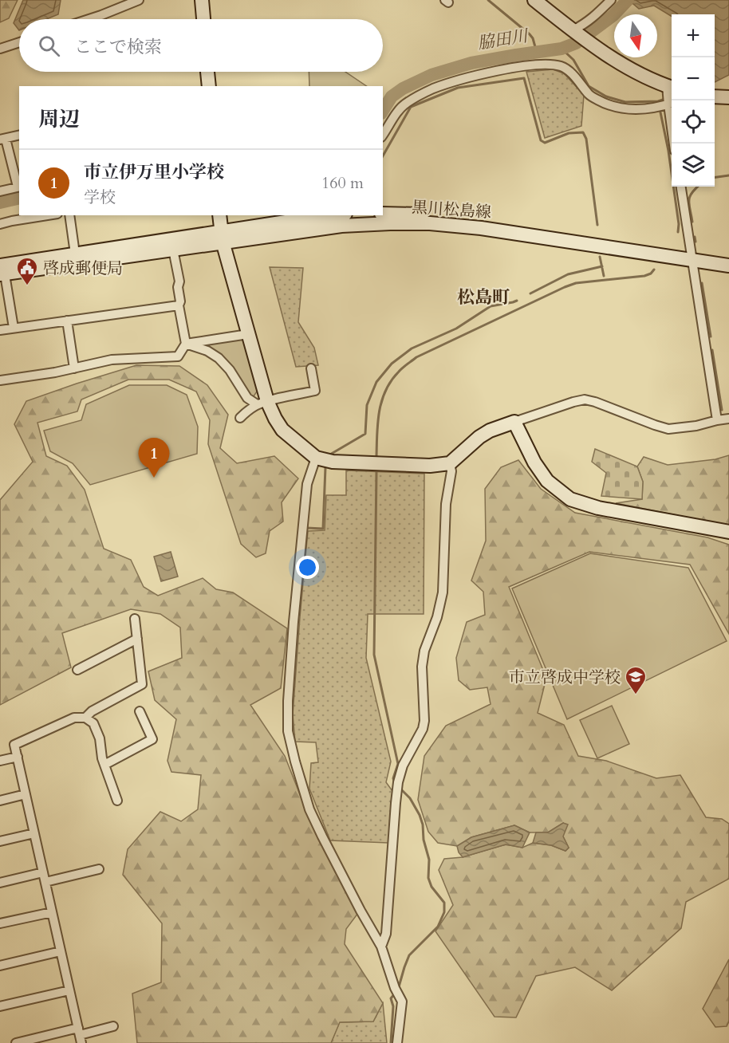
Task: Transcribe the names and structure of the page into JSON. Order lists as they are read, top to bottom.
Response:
{
  "streets": {
    "main road": ["黒川松島線"]
  },
  "districts": ["松島町"],
  "water": ["脇田川"],
  "places": {
    "public building": ["啓成郵便局"],
    "school or university": ["市立啓成中学校"]
  },
  "north": "bottom",
  "page": {
    "map_buttons": ["+", "−"],
    "search": "ここで検索",
    "heading": "周辺",
    "list": [
      {
        "mark": "1",
        "name": "市立伊万里小学校",
        "note": "学校",
        "value": "160 m"
      }
    ],
    "pins": "1"
  }
}
